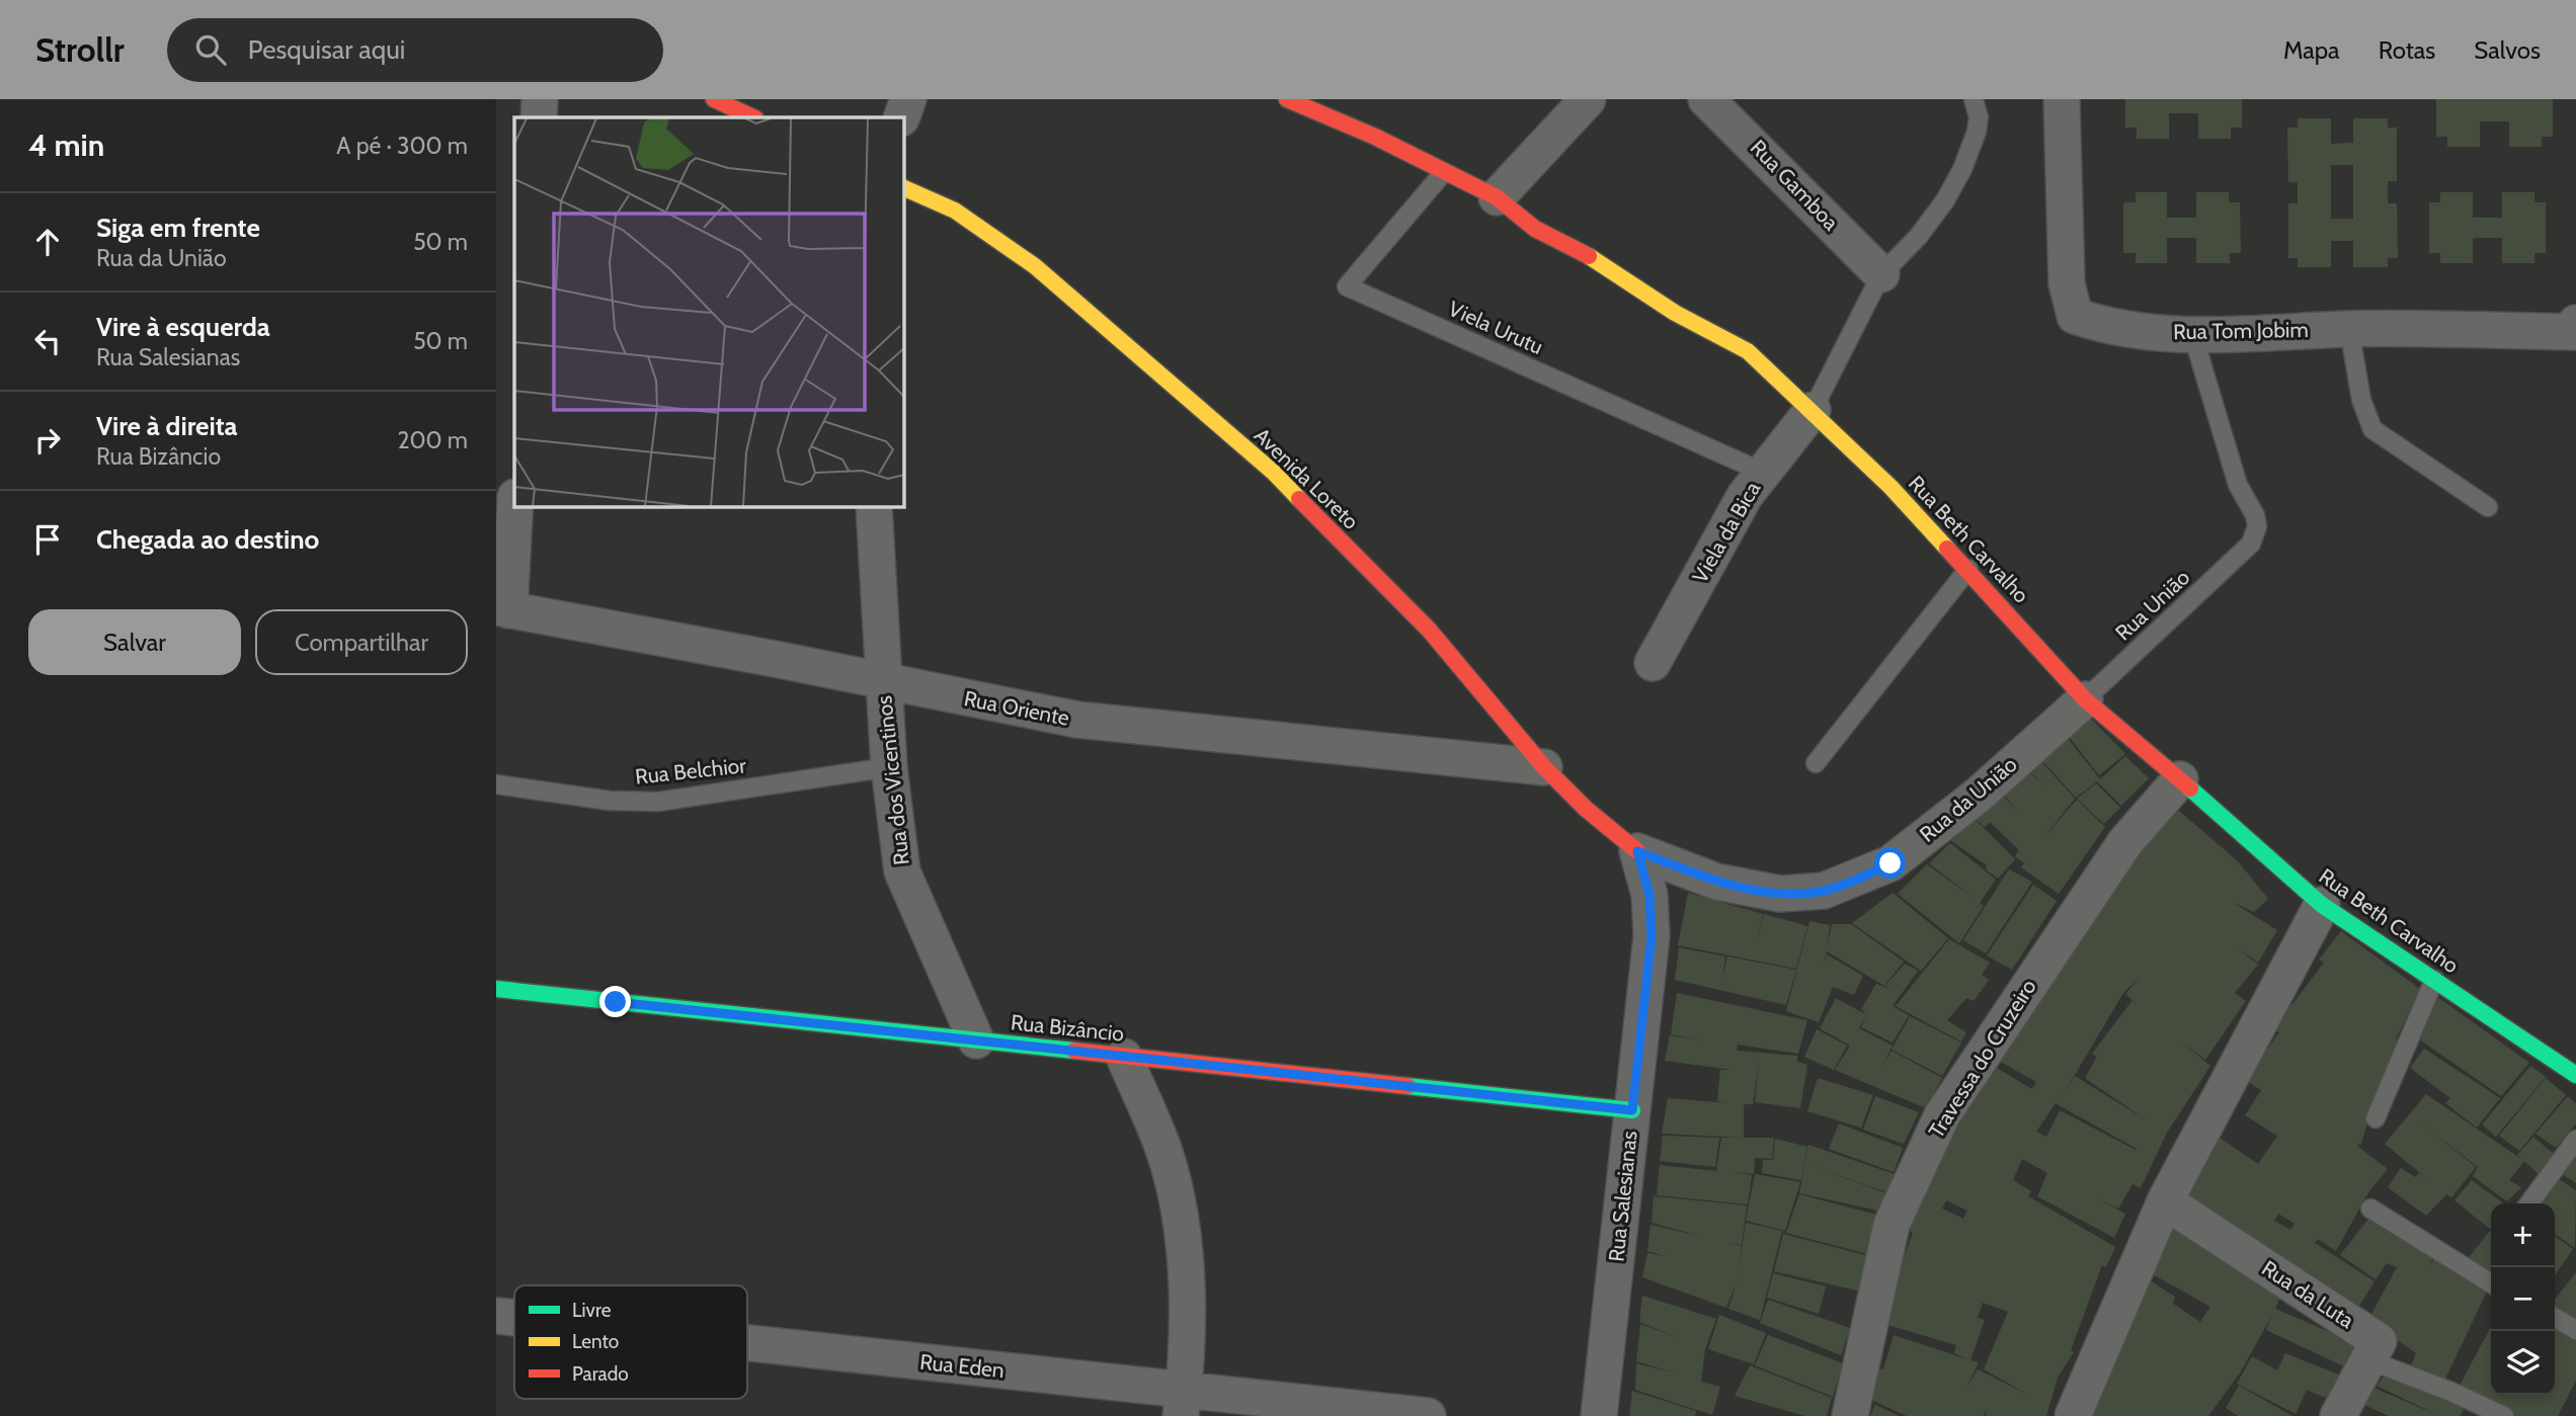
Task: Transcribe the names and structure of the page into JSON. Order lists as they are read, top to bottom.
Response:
{
  "streets": {
    "street": [
      "Rua Gamboa",
      "Rua Tom Jobim",
      "Avenida Loreto",
      "Viela da Bica",
      "Rua Beth Carvalho",
      "Rua Oriente",
      "Rua dos Vicentinos",
      "Rua da União",
      "Rua Bizâncio",
      "Travessa do Cruzeiro",
      "Rua Salesianas",
      "Rua da Luta",
      "Rua Eden"
    ],
    "lane": ["Viela Urutu", "Rua União", "Rua Belchior"]
  },
  "crossings": [
    ["Viela Urutu", "Viela da Bica"],
    ["Viela Urutu", "Rua Beth Carvalho"],
    ["Rua Tom Jobim", "Rua União"],
    ["Avenida Loreto", "Rua Oriente"],
    ["Avenida Loreto", "Rua da União"],
    ["Avenida Loreto", "Rua Salesianas"],
    ["Viela da Bica", "Rua Beth Carvalho"],
    ["Rua Beth Carvalho", "Rua União"],
    ["Rua Beth Carvalho", "Rua da União"],
    ["Rua Beth Carvalho", "Travessa do Cruzeiro"],
    ["Rua União", "Rua da União"],
    ["Rua Oriente", "Rua dos Vicentinos"],
    ["Rua Belchior", "Rua dos Vicentinos"],
    ["Rua dos Vicentinos", "Rua Bizâncio"],
    ["Rua da União", "Rua Salesianas"],
    ["Rua Bizâncio", "Rua Salesianas"]
  ],
  "legend": ["Livre", "Lento", "Parado"],
  "page": {
    "header": "Strollr",
    "search": "Pesquisar aqui",
    "nav": ["Mapa", "Rotas", "Salvos"],
    "heading": ["4 min", "A pé · 300 m"],
    "list": [
      ["Siga em frente", "Rua da União", "50 m"],
      ["Vire à esquerda", "Rua Salesianas", "50 m"],
      ["Vire à direita", "Rua Bizâncio", "200 m"],
      "Chegada ao destino"
    ],
    "buttons": ["Salvar", "Compartilhar"],
    "map_buttons": ["+", "−"]
  }
}
